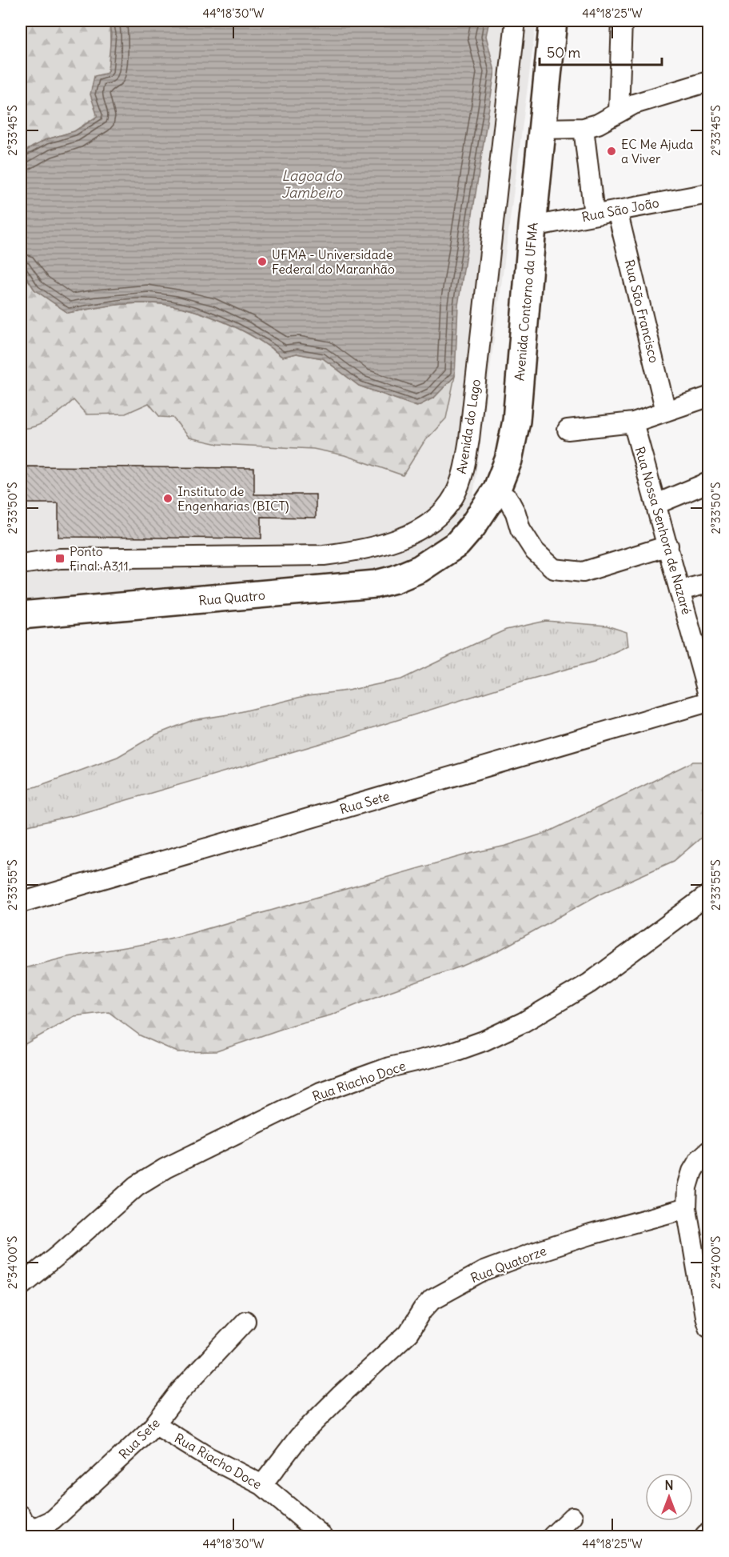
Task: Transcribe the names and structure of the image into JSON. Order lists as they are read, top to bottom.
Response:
{
  "streets": {
    "main road": ["Avenida Contorno da UFMA", "Rua Quatro"],
    "street": [
      "Rua São João",
      "Rua São Francisco",
      "Avenida do Lago",
      "Rua Nossa Senhora de Nazaré",
      "Rua Sete",
      "Rua Riacho Doce",
      "Rua Quatorze"
    ]
  },
  "crossings": [
    ["Rua São João", "Avenida Contorno da UFMA"],
    ["Rua São João", "Rua São Francisco"],
    ["Avenida Contorno da UFMA", "Rua Quatro"],
    ["Rua Sete", "Rua Riacho Doce"],
    ["Rua Riacho Doce", "Rua Quatorze"]
  ],
  "water": ["Lagoa do Jambeiro"],
  "places": {
    "other": ["EC Me Ajuda a Viver", "UFMA - Universidade Federal do Maranhão", "Instituto de Engenharias (BICT)"],
    "transit": ["Ponto Final: A311"]
  },
  "scale_bar": "50 m",
  "north": "top",
  "coordinates": [
    "44°18'30\"W",
    "44°18'25\"W",
    "2°33'45\"S",
    "2°33'50\"S",
    "2°33'55\"S",
    "2°34'00\"S"
  ]
}
